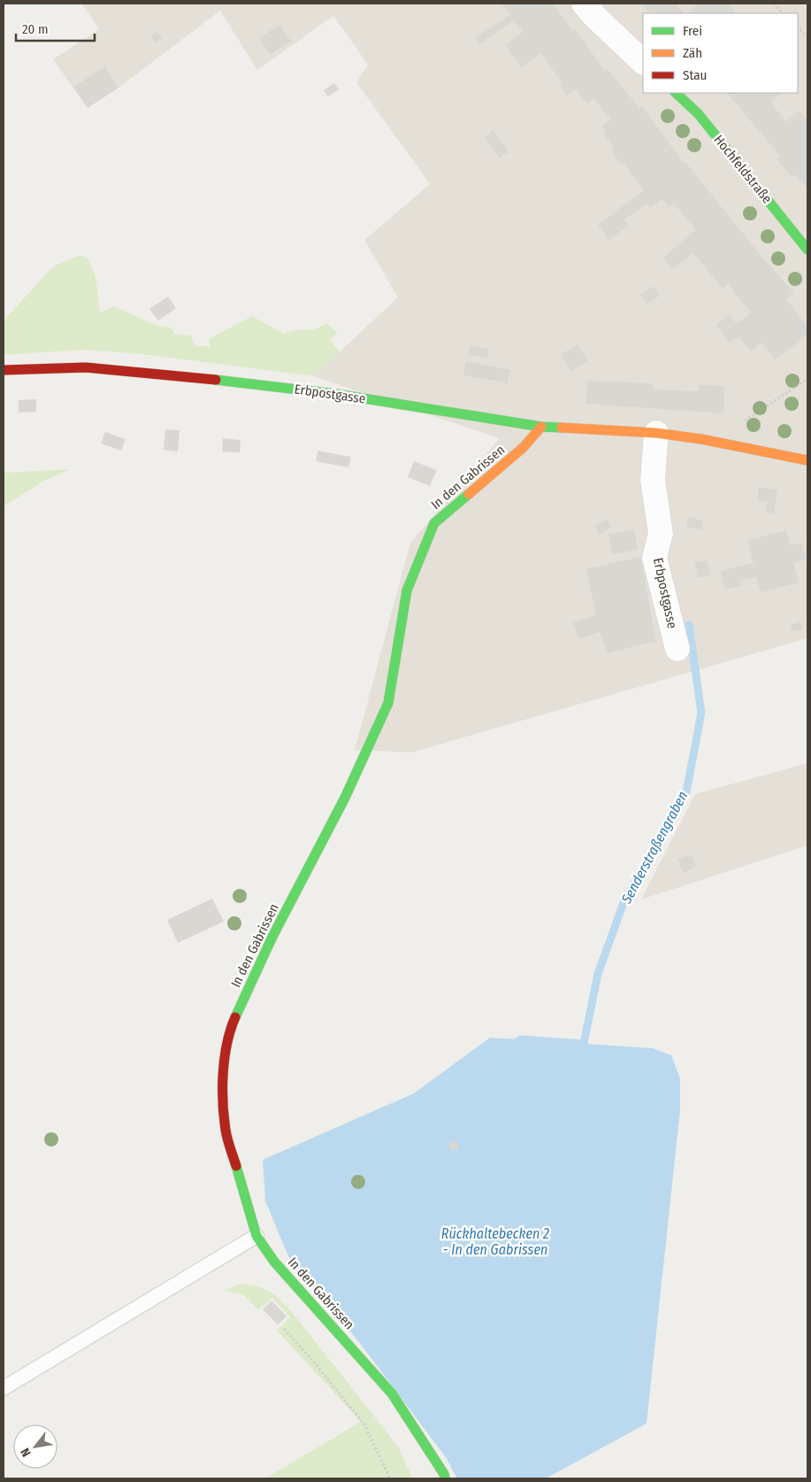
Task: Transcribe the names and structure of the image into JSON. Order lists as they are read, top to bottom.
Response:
{
  "streets": {
    "street": ["Hochfeldstraße", "Erbpostgasse", "In den Gabrissen"]
  },
  "crossings": [
    ["Erbpostgasse", "In den Gabrissen"]
  ],
  "water": ["Senderstraßengraben", "Rückhaltebecken 2 - In den Gabrissen"],
  "legend": ["Frei", "Zäh", "Stau"],
  "scale_bar": "20 m",
  "north": "bottom left"
}
